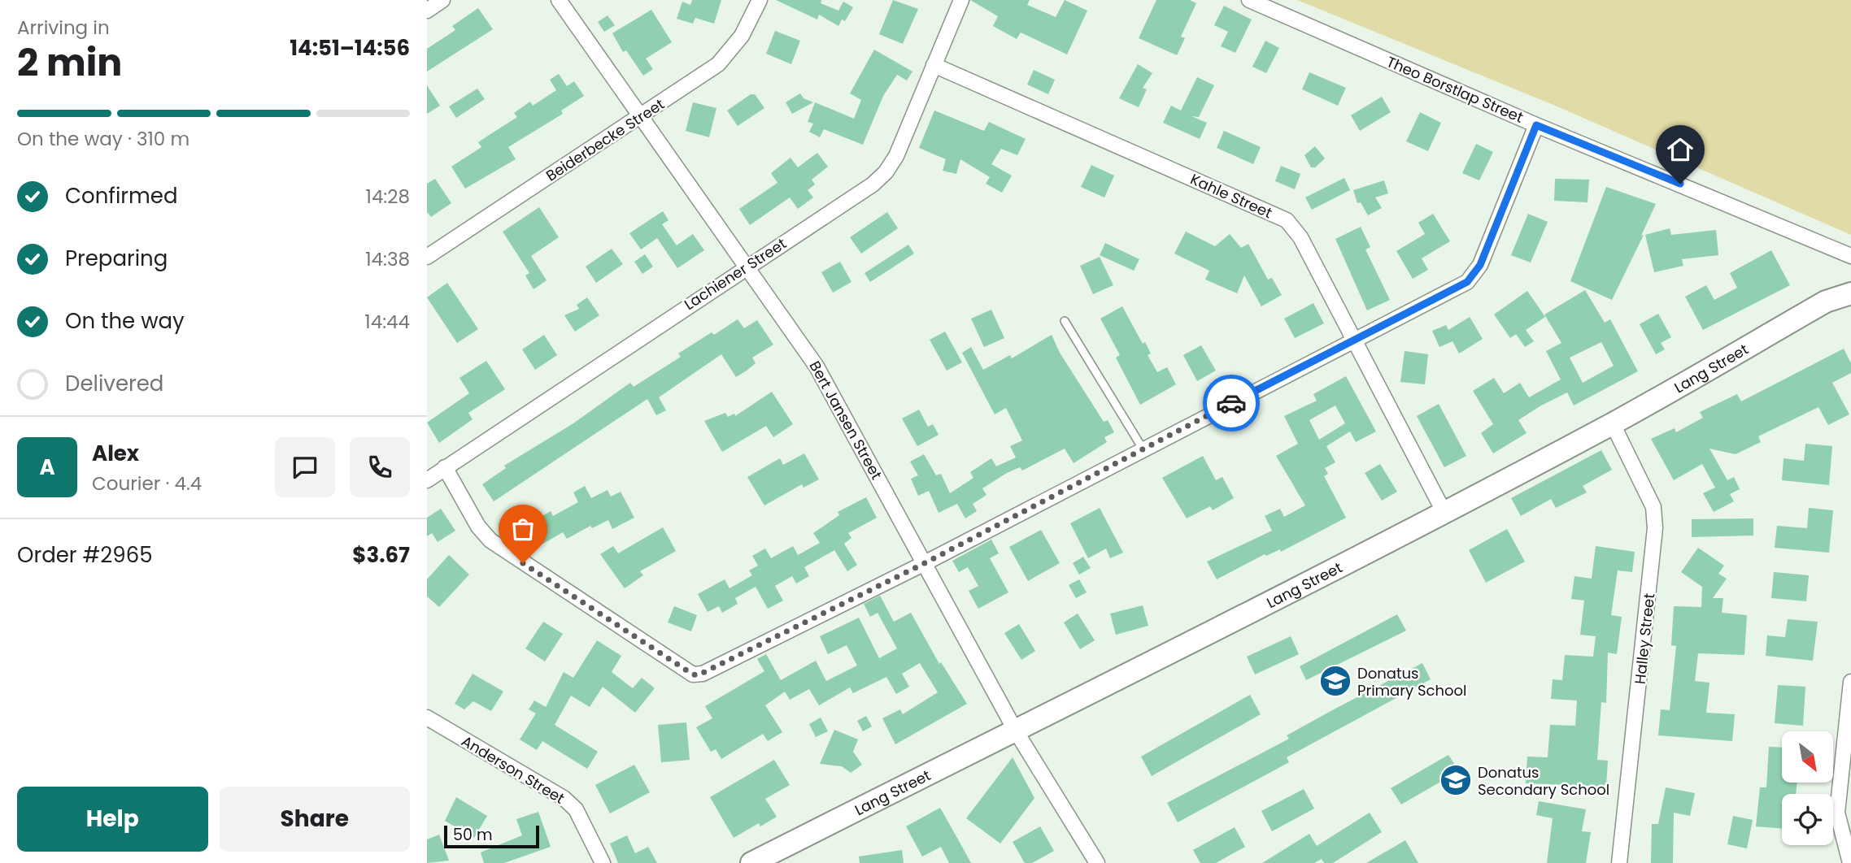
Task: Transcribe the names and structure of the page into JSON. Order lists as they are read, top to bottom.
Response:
{
  "streets": {
    "street": [
      "Theo Borstlap Street",
      "Beiderbecke Street",
      "Kahle Street",
      "Lachiener Street",
      "Lang Street",
      "Bert Jansen Street",
      "Halley Street",
      "Anderson Street"
    ]
  },
  "crossings": [
    ["Beiderbecke Street", "Bert Jansen Street"],
    ["Kahle Street", "Lachiener Street"],
    ["Kahle Street", "Lang Street"],
    ["Lachiener Street", "Bert Jansen Street"],
    ["Lang Street", "Bert Jansen Street"],
    ["Lang Street", "Halley Street"]
  ],
  "places": {
    "school or university": ["Donatus Primary School", "Donatus Secondary School"]
  },
  "scale_bar": "50 m",
  "north": "bottom right",
  "page": {
    "heading": ["2 min", "Arriving in", "14:51–14:56"],
    "panel": [
      "Alex",
      "Courier · 4.4",
      "Order #2965",
      "$3.67"
    ],
    "bar": "On the way · 310 m",
    "list": [
      ["Confirmed", "14:28"],
      ["Preparing", "14:38"],
      ["On the way", "14:44"],
      "Delivered"
    ],
    "round": "A",
    "buttons": ["Help", "Share"],
    "scale": "50 m"
  }
}
